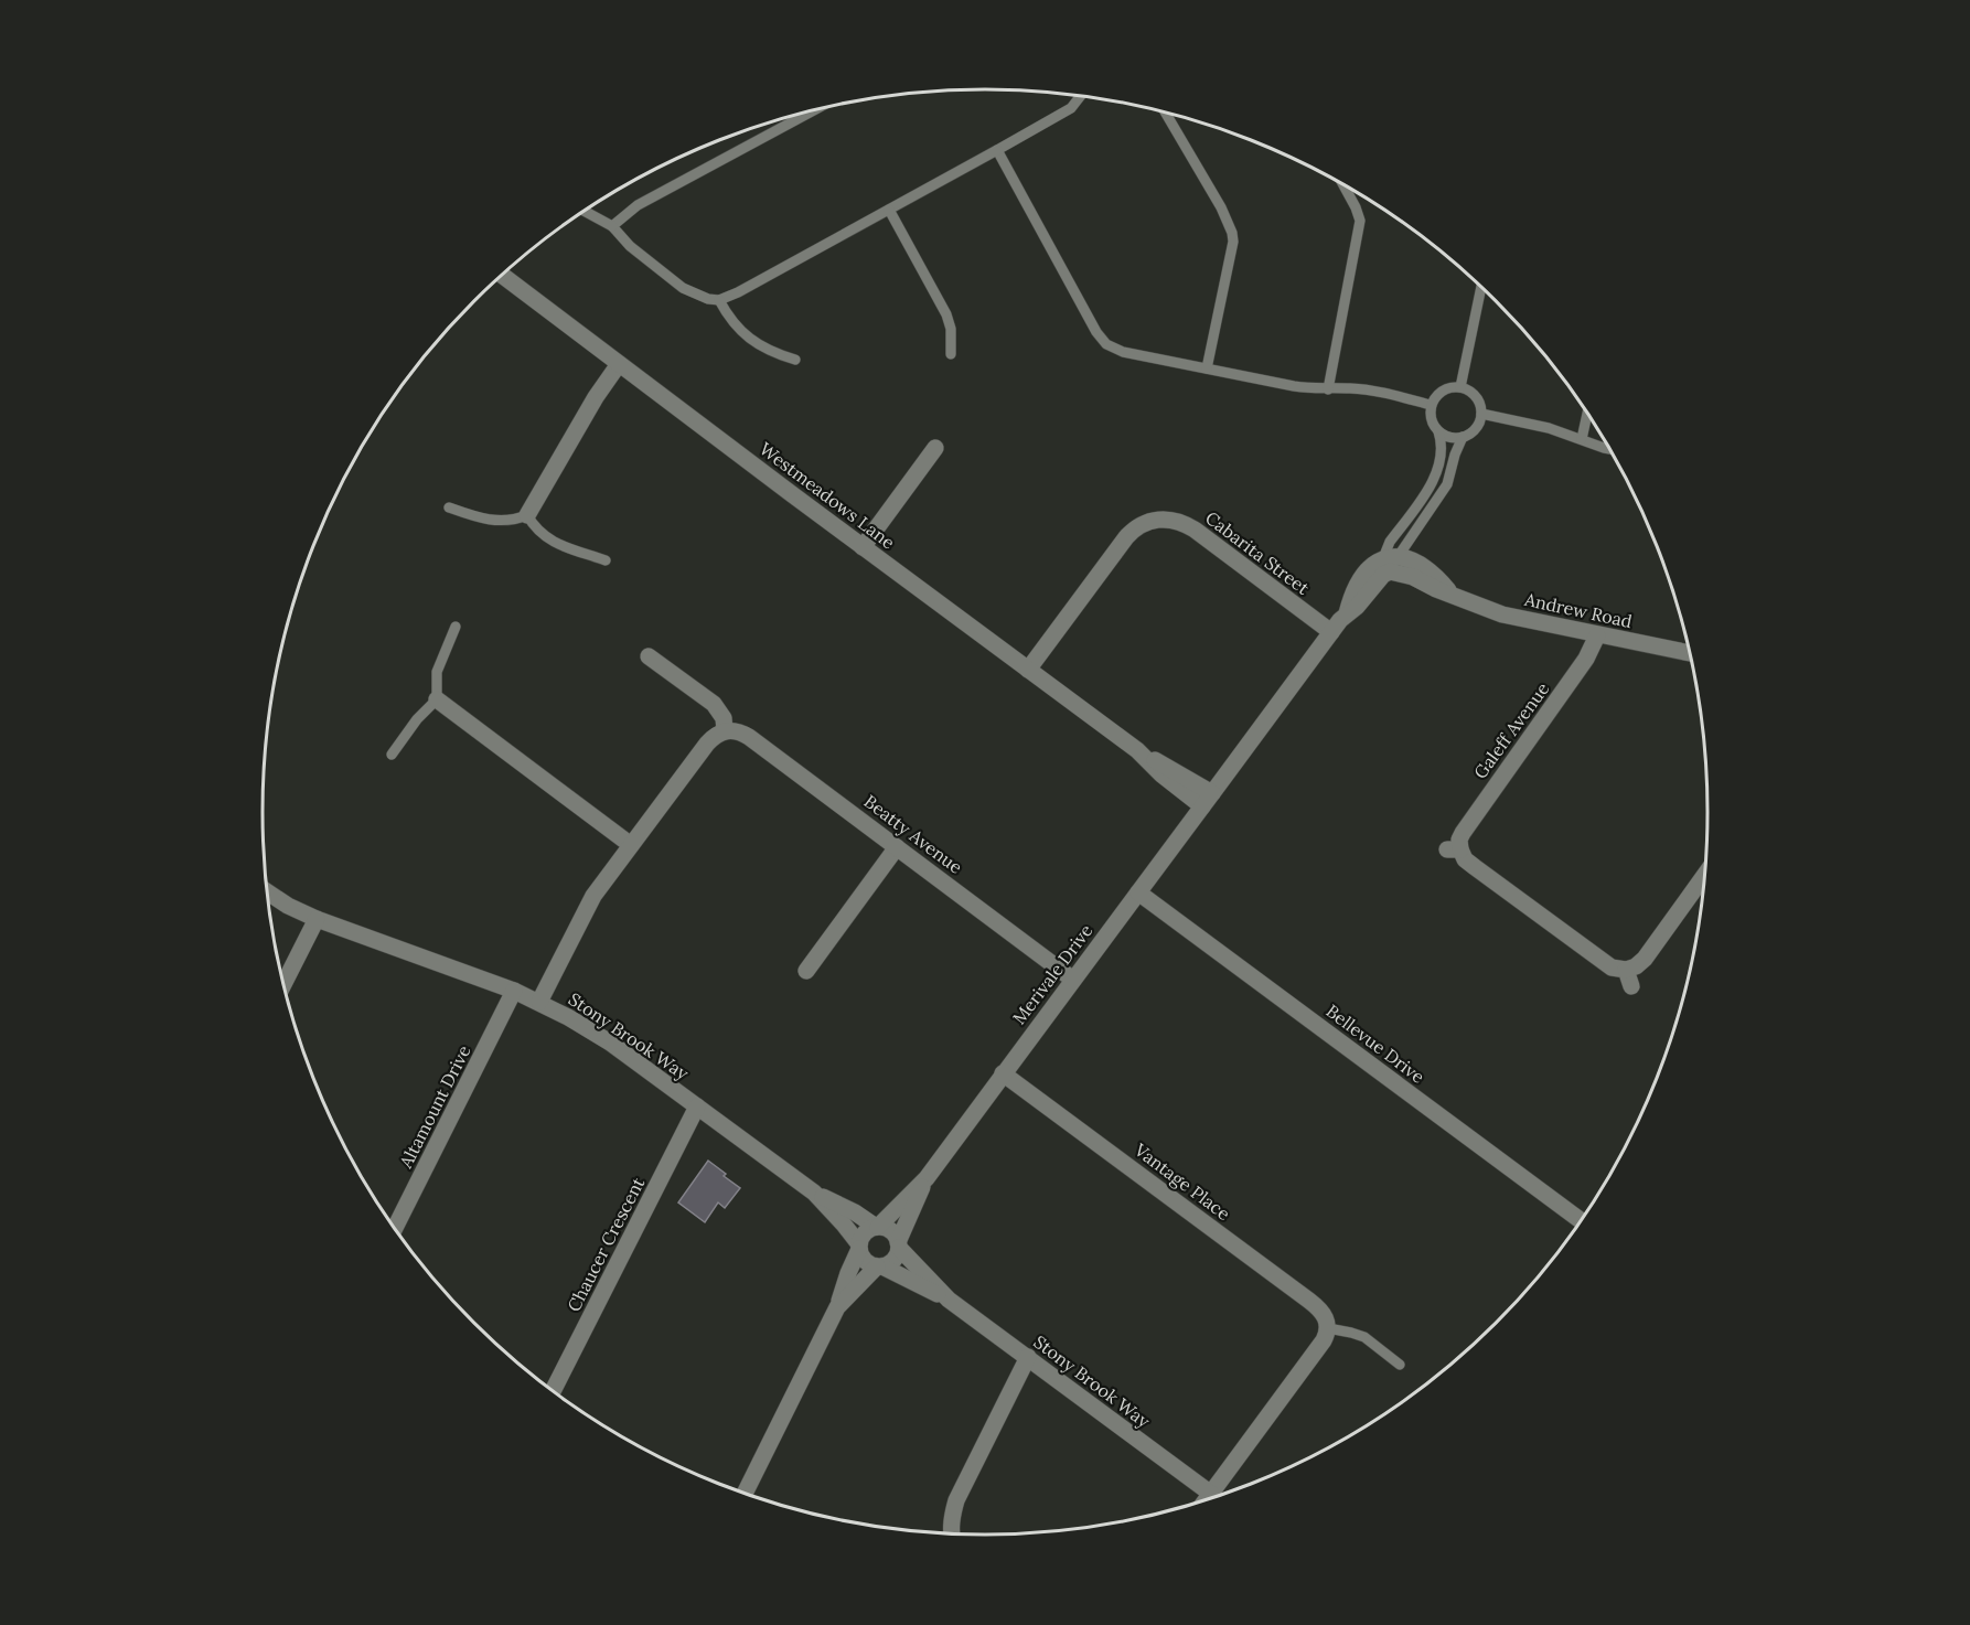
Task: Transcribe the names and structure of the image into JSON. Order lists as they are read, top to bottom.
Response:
{
  "streets": {
    "street": [
      "Westmeadows Lane",
      "Cabarita Street",
      "Andrew Road",
      "Galeff Avenue",
      "Beatty Avenue",
      "Merivale Drive",
      "Stony Brook Way",
      "Bellevue Drive",
      "Altamount Drive",
      "Vantage Place",
      "Chaucer Crescent"
    ]
  },
  "crossings": [
    ["Westmeadows Lane", "Cabarita Street"],
    ["Westmeadows Lane", "Merivale Drive"],
    ["Cabarita Street", "Merivale Drive"],
    ["Andrew Road", "Galeff Avenue"],
    ["Andrew Road", "Merivale Drive"],
    ["Beatty Avenue", "Merivale Drive"],
    ["Merivale Drive", "Stony Brook Way"],
    ["Merivale Drive", "Bellevue Drive"],
    ["Merivale Drive", "Vantage Place"],
    ["Stony Brook Way", "Altamount Drive"],
    ["Stony Brook Way", "Chaucer Crescent"]
  ]
}
